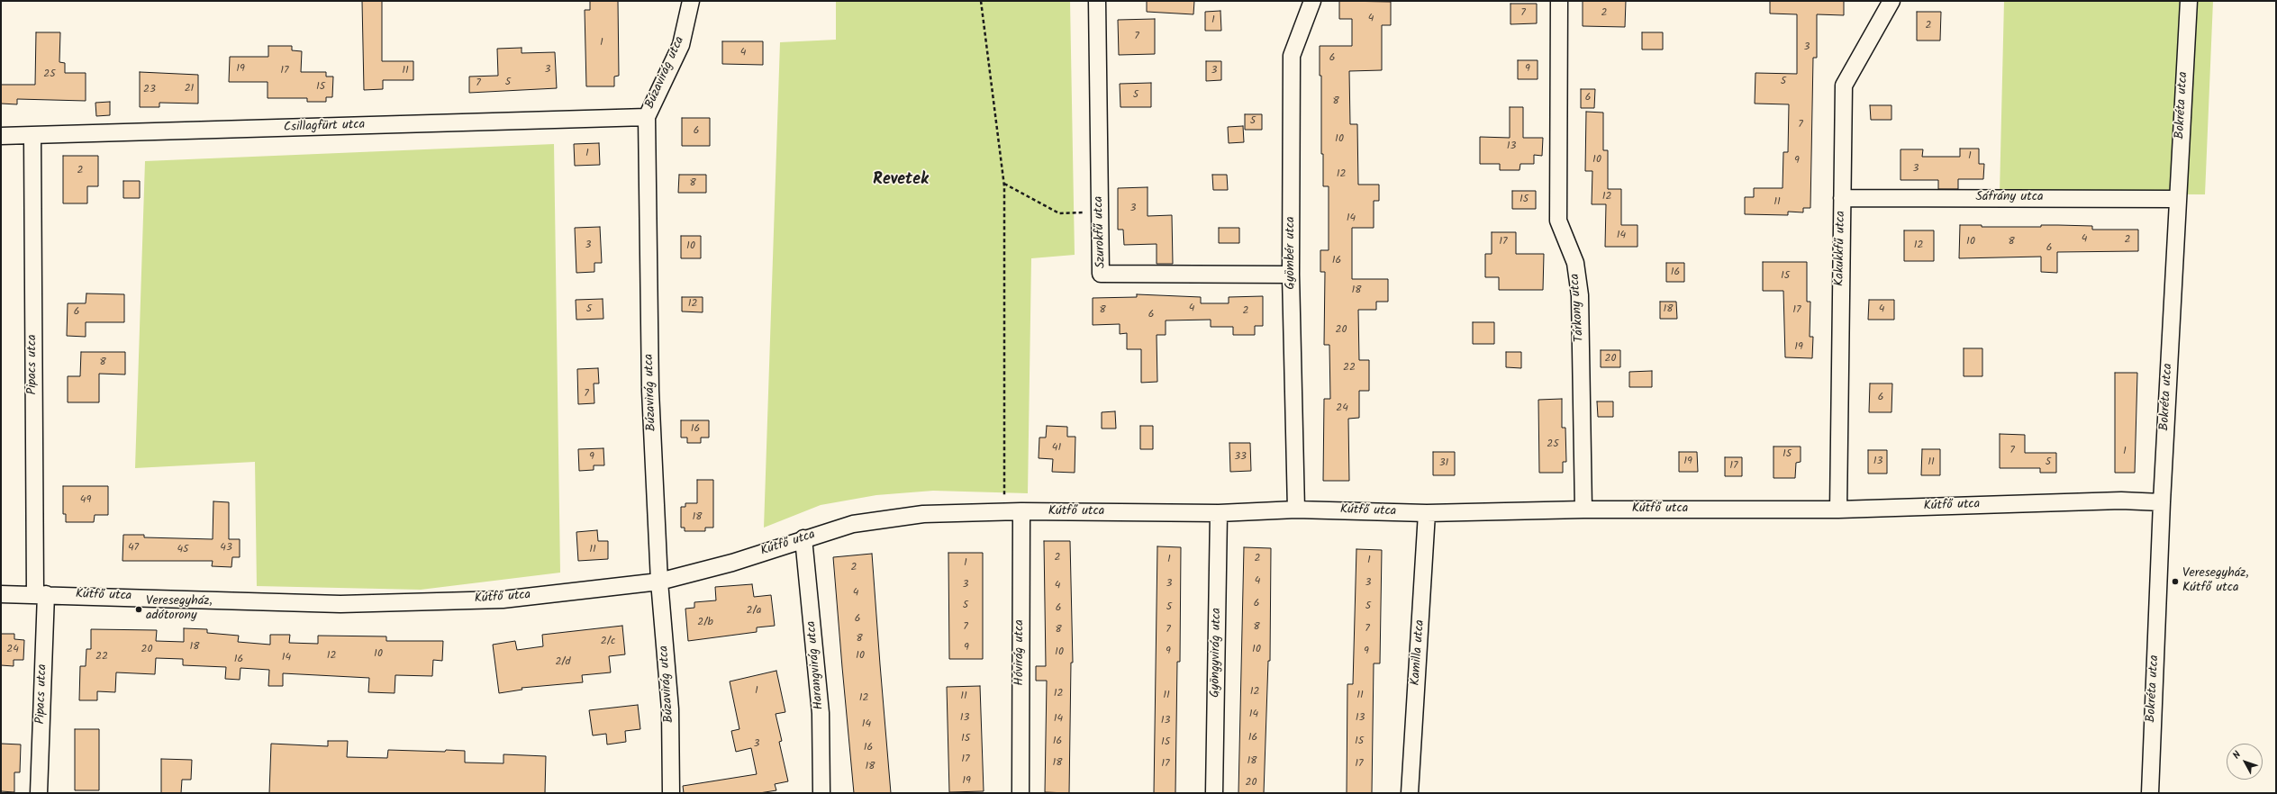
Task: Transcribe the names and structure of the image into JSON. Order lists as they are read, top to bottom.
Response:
{
  "streets": {
    "street": [
      "Búzavirág utca",
      "Bokréta utca",
      "Csillagfürt utca",
      "Sáfrány utca",
      "Szurokfű utca",
      "Kakukkfű utca",
      "Gyömbér utca",
      "Tárkony utca",
      "Pipacs utca",
      "Kútfő utca",
      "Hóvirág utca",
      "Gyöngyvirág utca",
      "Kamilla utca",
      "Harangvirág utca"
    ]
  },
  "crossings": [
    ["Búzavirág utca", "Csillagfürt utca"],
    ["Búzavirág utca", "Kútfő utca"],
    ["Bokréta utca", "Sáfrány utca"],
    ["Bokréta utca", "Kútfő utca"],
    ["Csillagfürt utca", "Pipacs utca"],
    ["Sáfrány utca", "Kakukkfű utca"],
    ["Szurokfű utca", "Gyömbér utca"],
    ["Kakukkfű utca", "Kútfő utca"],
    ["Gyömbér utca", "Kútfő utca"],
    ["Tárkony utca", "Kútfő utca"],
    ["Pipacs utca", "Kútfő utca"],
    ["Kútfő utca", "Hóvirág utca"],
    ["Kútfő utca", "Gyöngyvirág utca"],
    ["Kútfő utca", "Kamilla utca"],
    ["Kútfő utca", "Harangvirág utca"]
  ],
  "districts": ["Revetek"],
  "places": ["Veresegyház, Kútfő utca", "Veresegyház, adótorony"],
  "house_numbers": [
    "7",
    "2",
    "4",
    "1",
    "2",
    "7",
    "1",
    "3",
    "4",
    "6",
    "19",
    "9",
    "3",
    "17",
    "11",
    "3",
    "25",
    "5",
    "5",
    "7",
    "15",
    "21",
    "23",
    "5",
    "6",
    "8",
    "5",
    "7",
    "6",
    "10",
    "13",
    "1",
    "1",
    "10",
    "9",
    "3",
    "2",
    "12",
    "8",
    "12",
    "15",
    "11",
    "3",
    "14",
    "14",
    "4",
    "2",
    "17",
    "10",
    "8",
    "3",
    "12",
    "10",
    "6",
    "16",
    "16",
    "15",
    "18",
    "12",
    "4",
    "5",
    "18",
    "4",
    "8",
    "17",
    "2",
    "6",
    "6",
    "20",
    "19",
    "20",
    "8",
    "22",
    "7",
    "6",
    "24",
    "16",
    "25",
    "41",
    "7",
    "1",
    "15",
    "9",
    "33",
    "19",
    "13",
    "11",
    "5",
    "31",
    "17",
    "49",
    "18",
    "47",
    "43",
    "45",
    "11",
    "2",
    "2",
    "1",
    "1",
    "1",
    "2",
    "4",
    "3",
    "3",
    "3",
    "4",
    "4",
    "6",
    "5",
    "5",
    "5",
    "6",
    "2/a",
    "6",
    "2/b",
    "7",
    "8",
    "7",
    "8",
    "7",
    "8",
    "2/c",
    "18",
    "9",
    "24",
    "20",
    "10",
    "9",
    "9",
    "10",
    "10",
    "12",
    "10",
    "22",
    "14",
    "16",
    "2/d",
    "1",
    "12",
    "12",
    "11",
    "11",
    "11",
    "12",
    "14",
    "13",
    "13",
    "14",
    "13",
    "14",
    "16",
    "15",
    "16",
    "15",
    "15",
    "3",
    "16",
    "17",
    "18",
    "18",
    "17",
    "17",
    "18",
    "19",
    "20"
  ],
  "north": "top left"
}
